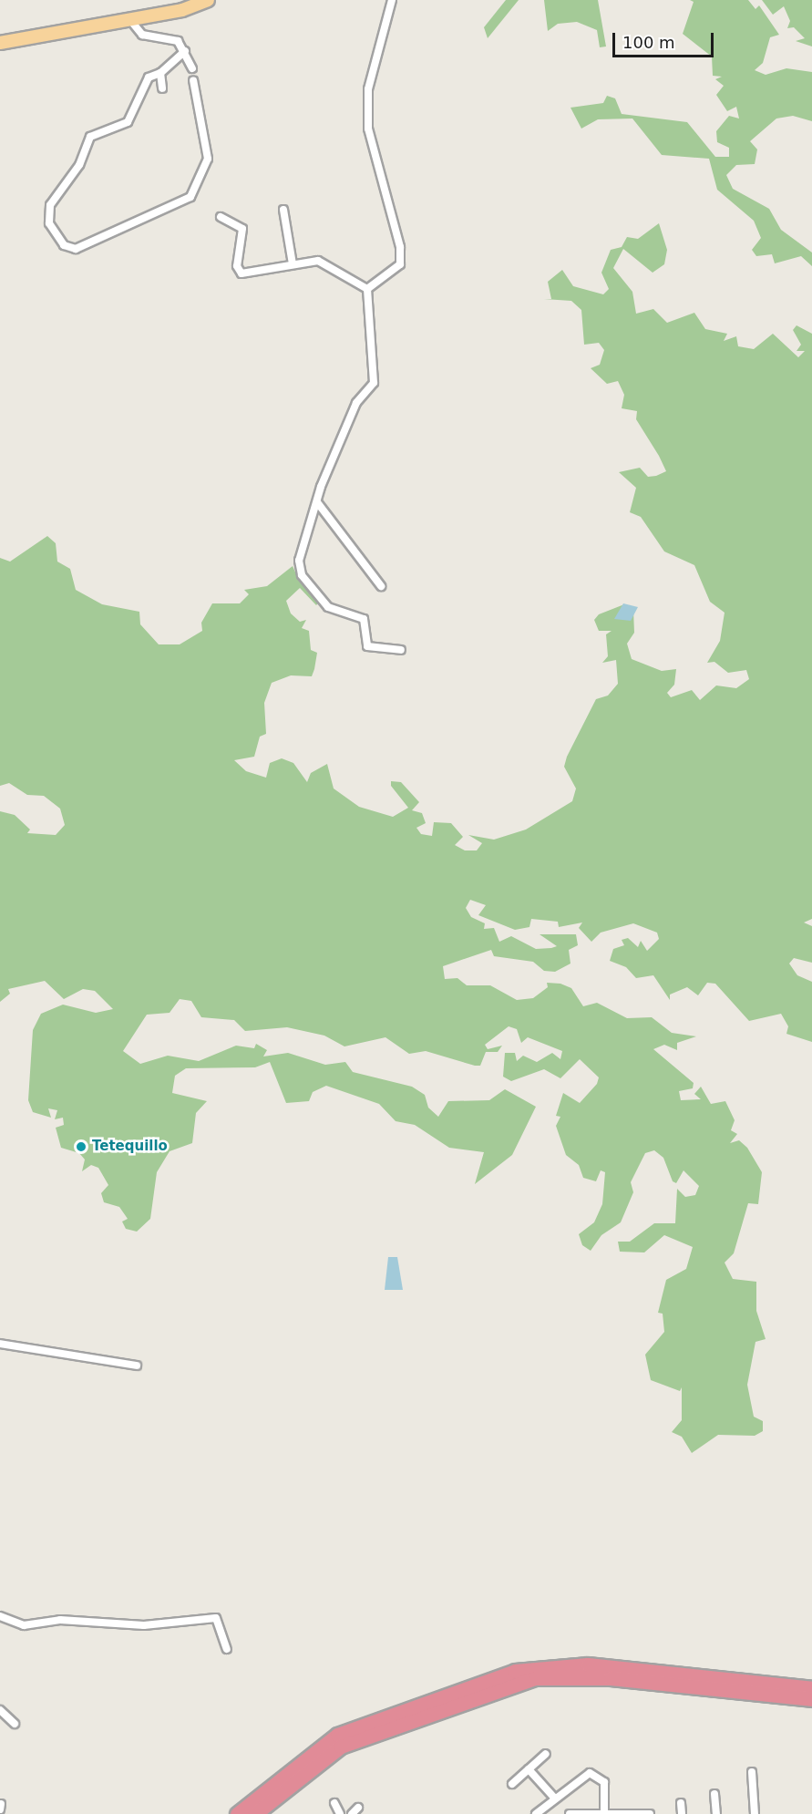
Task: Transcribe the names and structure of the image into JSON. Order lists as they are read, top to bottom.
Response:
{
  "places": ["Tetequillo"],
  "scale_bar": "100 m"
}
